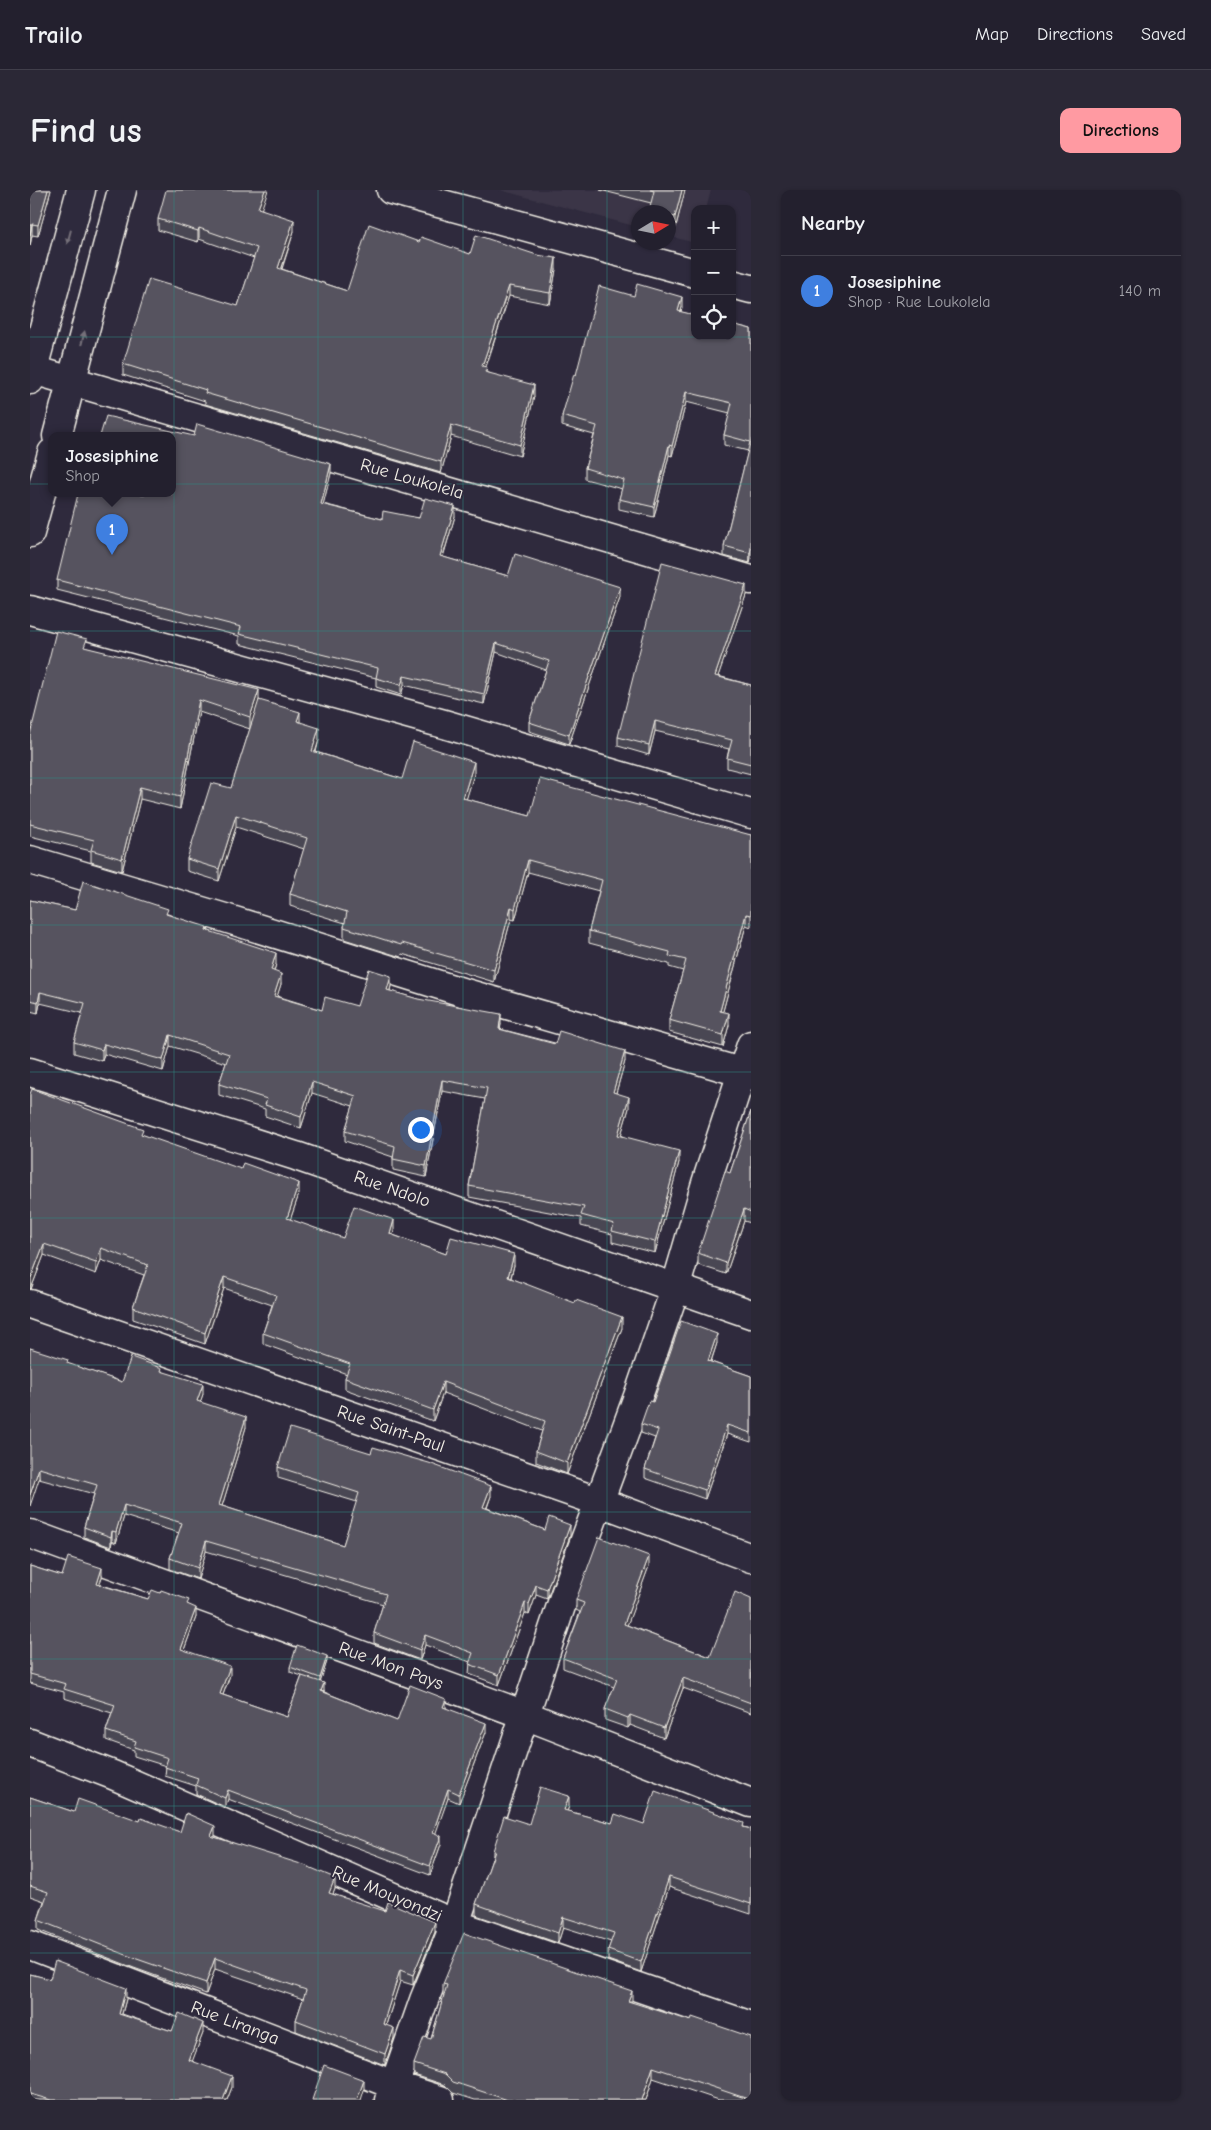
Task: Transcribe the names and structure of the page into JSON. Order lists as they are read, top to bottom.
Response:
{
  "streets": {
    "street": [
      "Rue Loukolela",
      "Rue Ndolo",
      "Rue Saint-Paul",
      "Rue Mon Pays",
      "Rue Mouyondzi",
      "Rue Liranga"
    ]
  },
  "north": "right",
  "page": {
    "header": "Trailo",
    "nav": ["Map", "Directions", "Saved"],
    "buttons": "Directions",
    "title": "Find us",
    "heading": "Nearby",
    "map_buttons": ["+", "−"],
    "list": [
      {
        "mark": "1",
        "name": "Josesiphine",
        "note": "Shop · Rue Loukolela",
        "value": "140 m"
      }
    ],
    "popup": ["Josesiphine", "Shop"],
    "pins": "1"
  }
}
